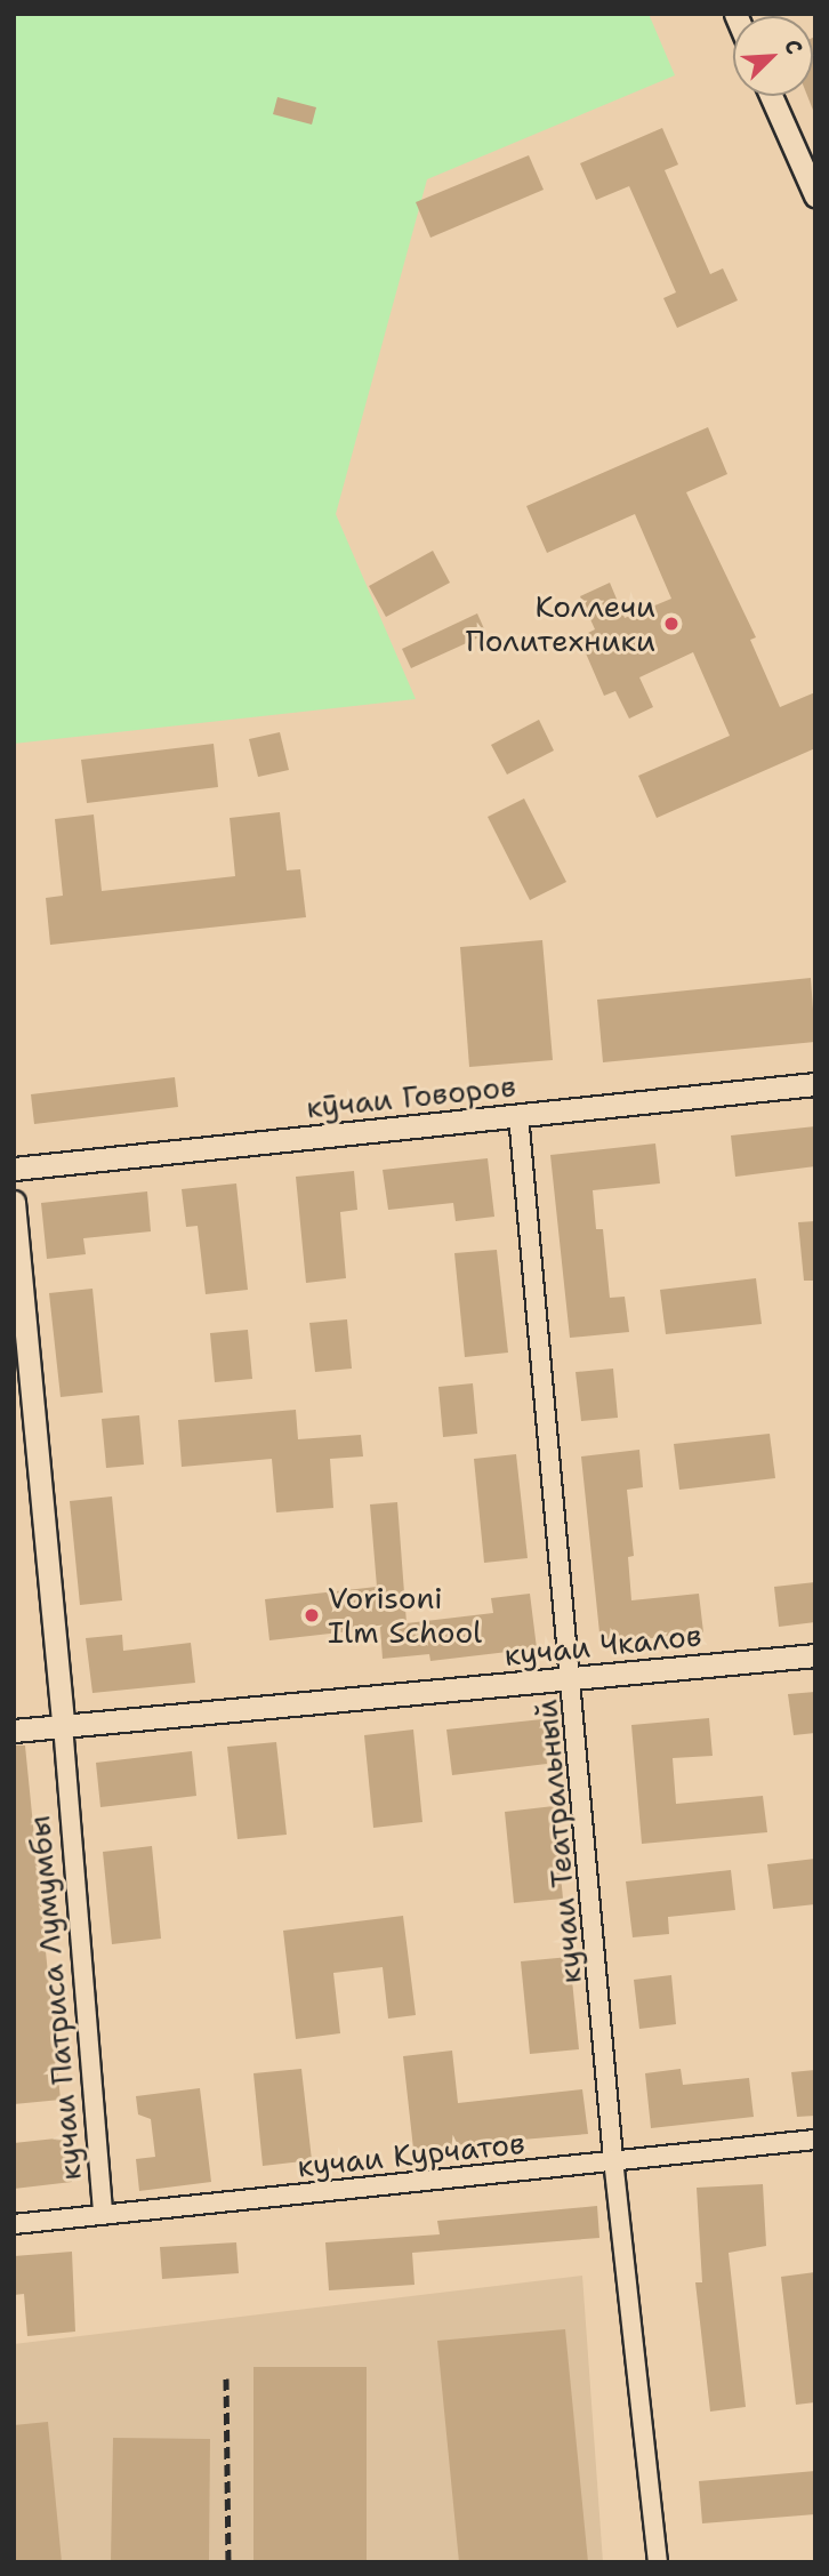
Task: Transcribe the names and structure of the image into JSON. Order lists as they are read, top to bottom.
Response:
{
  "streets": {
    "street": [
      "кӯчаи Говоров",
      "кучаи Чкалов",
      "кучаи Театральный",
      "кучаи Патриса Лумумбы",
      "кучаи Курчатов"
    ]
  },
  "crossings": [
    ["кӯчаи Говоров", "кучаи Театральный"],
    ["кучаи Чкалов", "кучаи Театральный"],
    ["кучаи Чкалов", "кучаи Патриса Лумумбы"],
    ["кучаи Театральный", "кучаи Курчатов"],
    ["кучаи Патриса Лумумбы", "кучаи Курчатов"]
  ],
  "places": ["Коллечи Политехники", "Vorisoni Ilm School"],
  "north": "top right"
}
